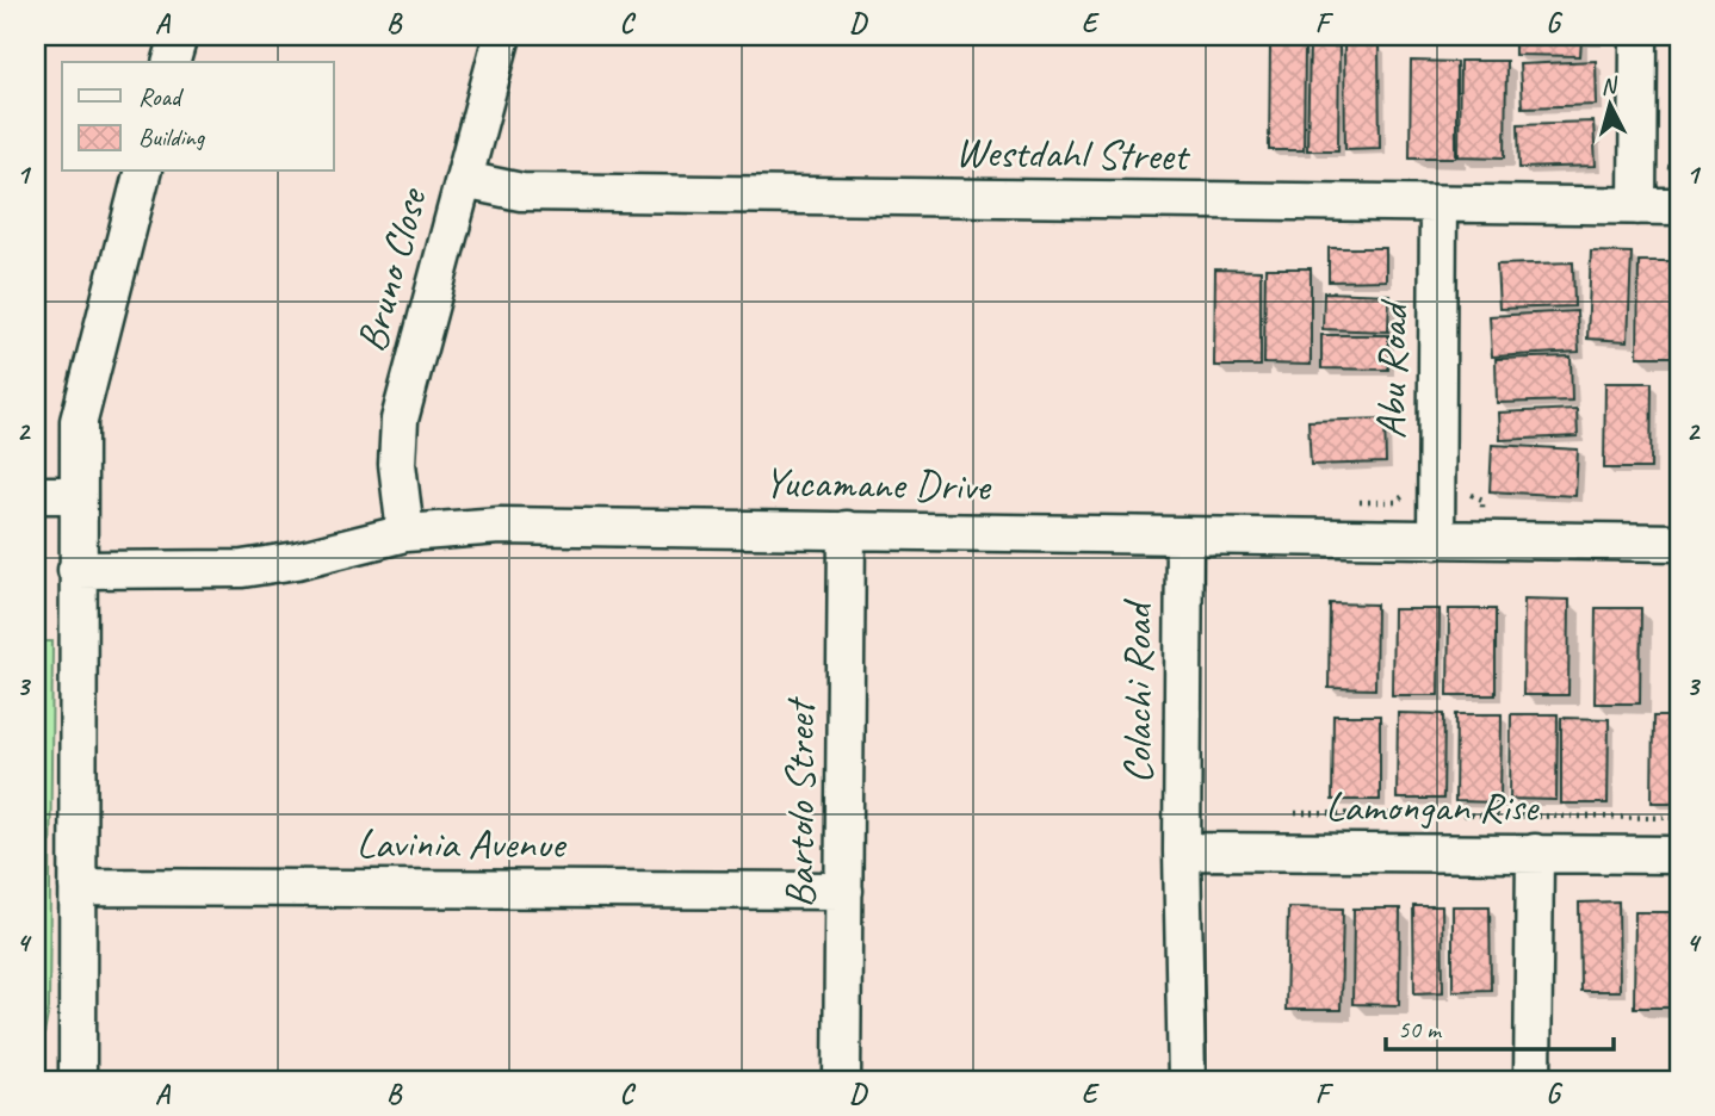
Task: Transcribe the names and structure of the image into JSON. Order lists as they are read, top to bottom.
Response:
{
  "streets": {
    "street": [
      "Westdahl Street",
      "Bruno Close",
      "Abu Road",
      "Yucamane Drive",
      "Colachi Road",
      "Bartolo Street",
      "Lamongan Rise",
      "Lavinia Avenue"
    ]
  },
  "crossings": [
    ["Westdahl Street", "Bruno Close"],
    ["Westdahl Street", "Abu Road"],
    ["Bruno Close", "Yucamane Drive"],
    ["Abu Road", "Yucamane Drive"],
    ["Yucamane Drive", "Colachi Road"],
    ["Yucamane Drive", "Bartolo Street"],
    ["Colachi Road", "Lamongan Rise"],
    ["Bartolo Street", "Lavinia Avenue"]
  ],
  "legend": ["Road", "Building"],
  "scale_bar": "50 m",
  "north": "top",
  "grid": {
    "columns": [
      "A",
      "B",
      "C",
      "D",
      "E",
      "F",
      "G"
    ],
    "rows": [
      "1",
      "2",
      "3",
      "4"
    ]
  }
}
